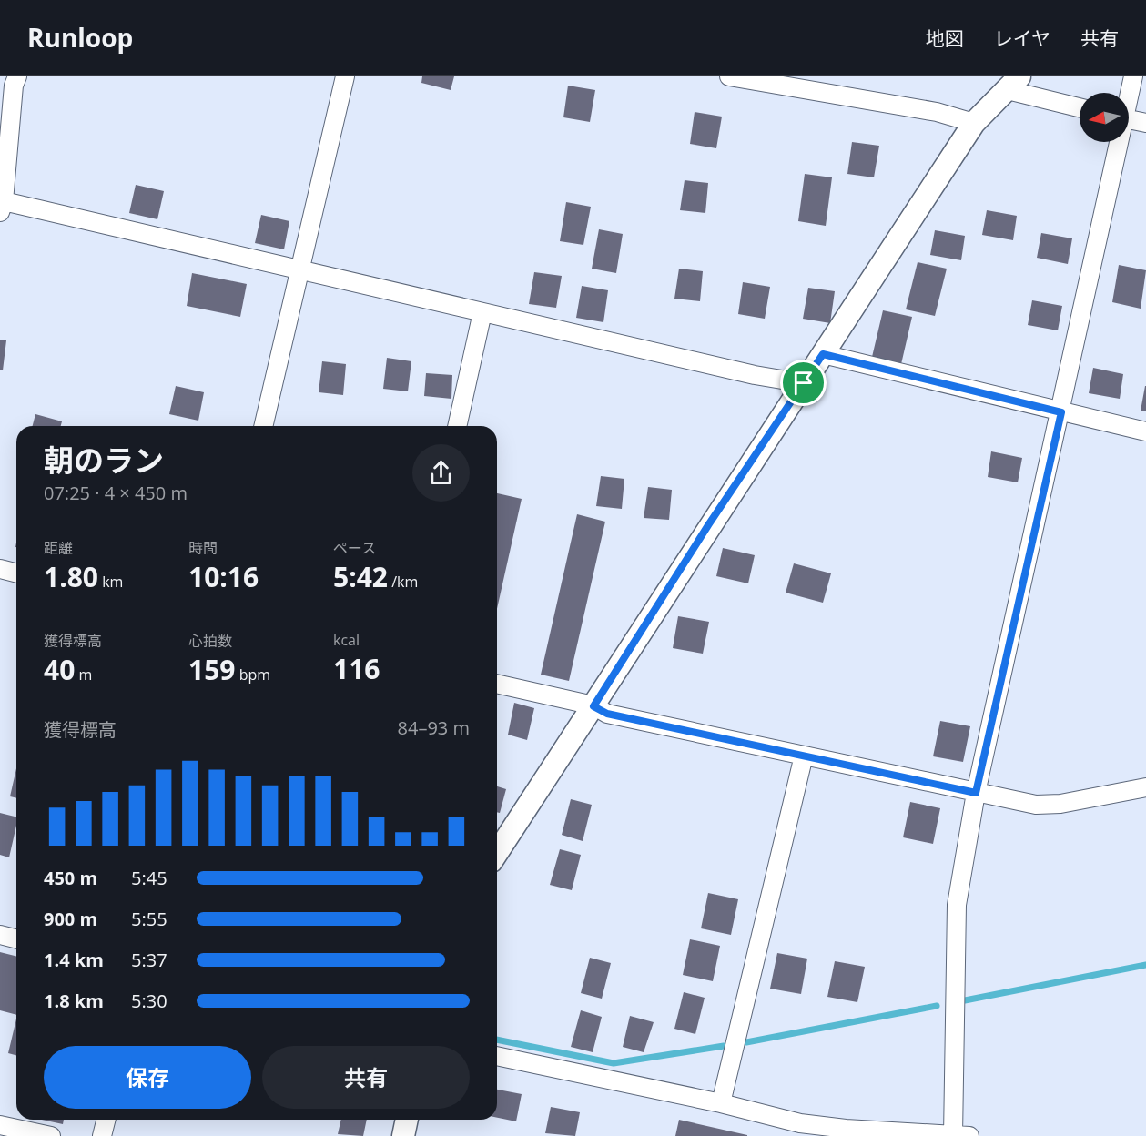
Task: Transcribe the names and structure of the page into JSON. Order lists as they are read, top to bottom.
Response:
{
  "north": "left",
  "page": {
    "header": "Runloop",
    "nav": ["地図", "レイヤ", "共有"],
    "heading": ["朝のラン", "07:25 · 4 × 450 m"],
    "stats": [
      ["距離", "1.80 km"],
      ["時間", "10:16"],
      ["ペース", "5:42 /km"],
      ["獲得標高", "40 m"],
      ["心拍数", "159 bpm"],
      ["kcal", "116"]
    ],
    "chart": ["獲得標高", "84–93 m"],
    "list": [
      {
        "name": "450 m",
        "note": "5:45"
      },
      {
        "name": "900 m",
        "note": "5:55"
      },
      {
        "name": "1.4 km",
        "note": "5:37"
      },
      {
        "name": "1.8 km",
        "note": "5:30"
      }
    ],
    "buttons": ["保存", "共有"]
  }
}
